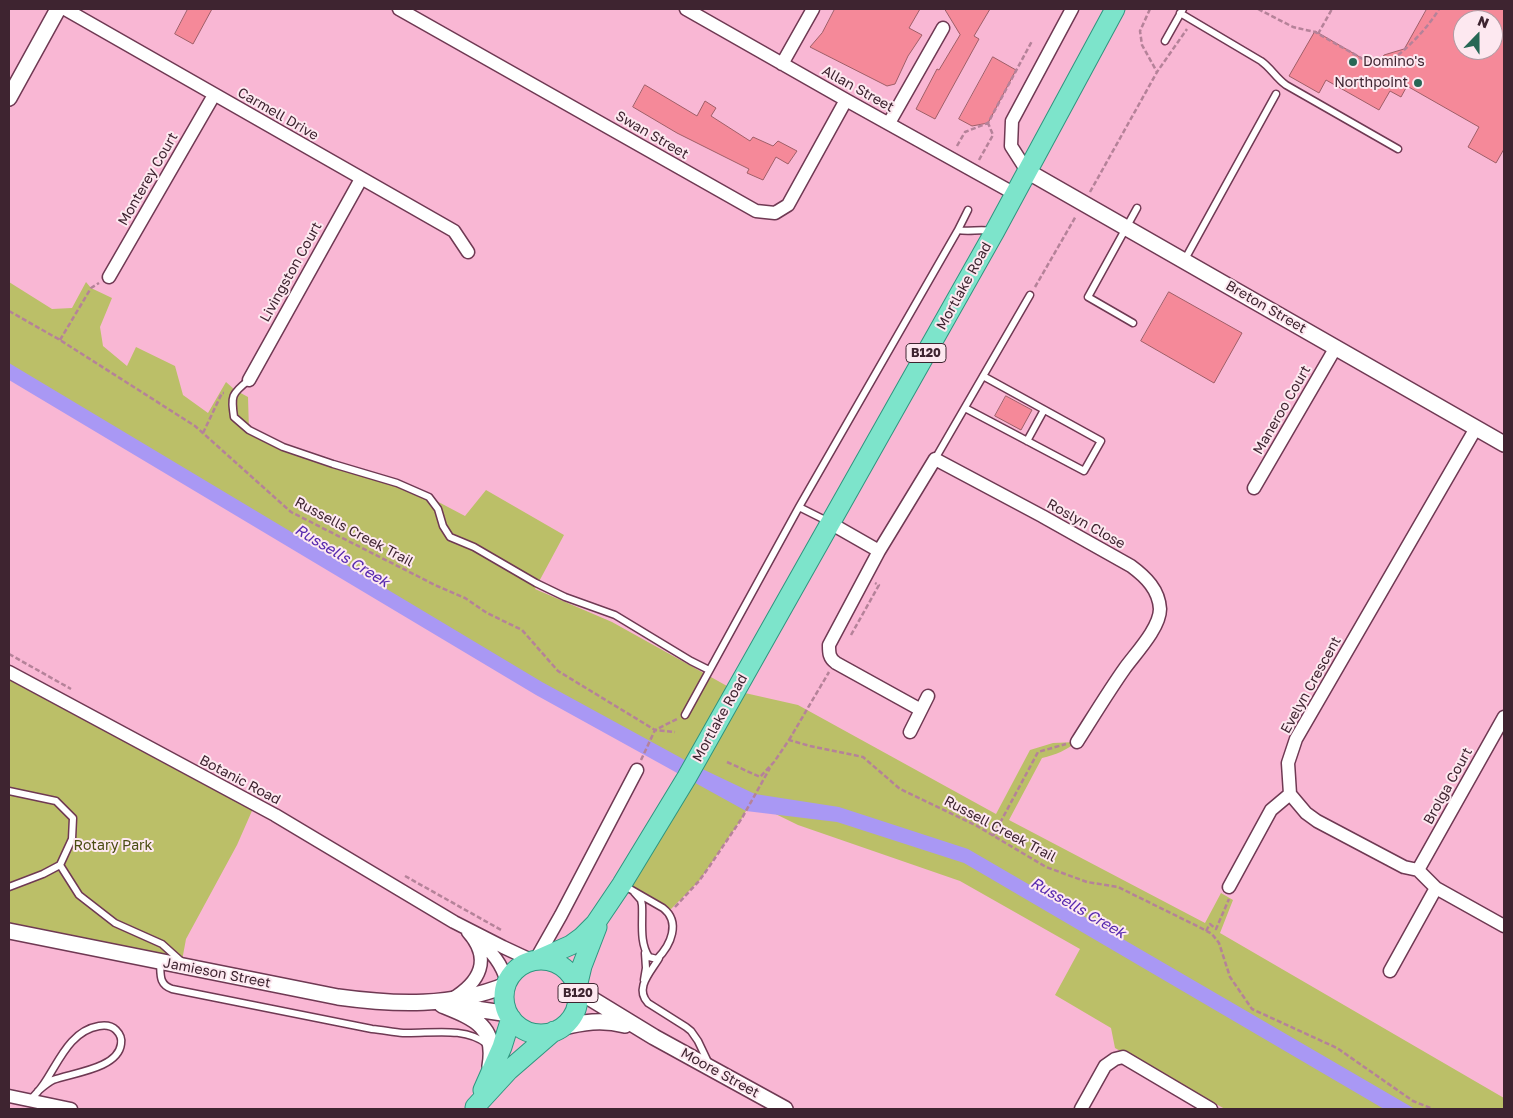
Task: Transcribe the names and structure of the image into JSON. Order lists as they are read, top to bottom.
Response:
{
  "streets": {
    "main road": ["Mortlake Road", "B120"],
    "street": [
      "Allan Street",
      "Carmell Drive",
      "Swan Street",
      "Monterey Court",
      "Livingston Court",
      "Breton Street",
      "Maneroo Court",
      "Roslyn Close",
      "Evelyn Crescent",
      "Botanic Road",
      "Brolga Court",
      "Jamieson Street",
      "Moore Street"
    ],
    "path": ["Russells Creek Trail", "Russell Creek Trail"]
  },
  "crossings": [
    ["Allan Street", "Swan Street"],
    ["Allan Street", "Mortlake Road"],
    ["Carmell Drive", "Monterey Court"],
    ["Carmell Drive", "Livingston Court"],
    ["Mortlake Road", "Breton Street"],
    ["Mortlake Road", "B120"],
    ["Mortlake Road", "Botanic Road"],
    ["Mortlake Road", "Jamieson Street"],
    ["Mortlake Road", "Moore Street"],
    ["Breton Street", "Maneroo Court"],
    ["Breton Street", "Evelyn Crescent"],
    ["B120", "Botanic Road"],
    ["B120", "Jamieson Street"],
    ["B120", "Moore Street"],
    ["Botanic Road", "Jamieson Street"],
    ["Botanic Road", "Moore Street"],
    ["Jamieson Street", "Moore Street"]
  ],
  "water": ["Russells Creek"],
  "parks": ["Rotary Park"],
  "places": ["Domino's", "Northpoint"],
  "north": "top"
}
